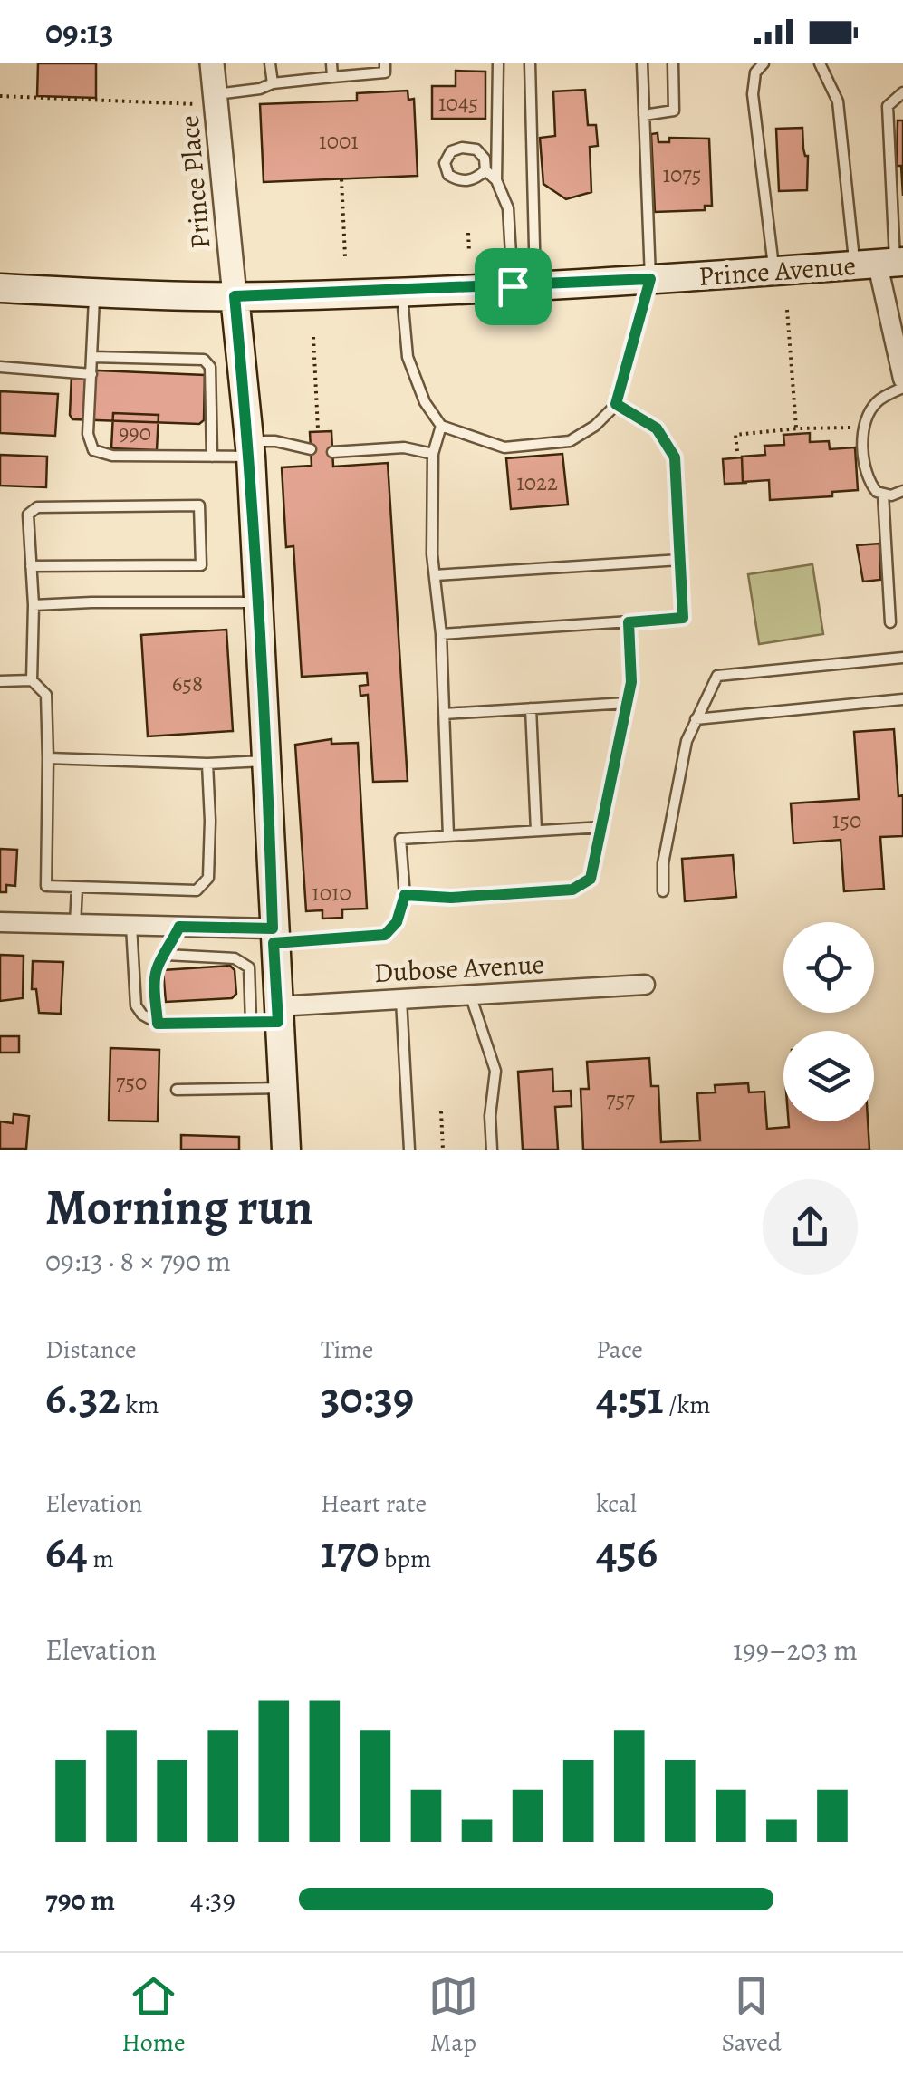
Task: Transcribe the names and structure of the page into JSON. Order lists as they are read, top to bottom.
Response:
{
  "streets": {
    "main road": ["Prince Avenue"],
    "street": ["Prince Place", "Dubose Avenue"]
  },
  "crossings": [
    ["Prince Place", "Prince Avenue"]
  ],
  "house_numbers": [
    "1045",
    "1001",
    "1075",
    "990",
    "1022",
    "658",
    "150",
    "1010",
    "750",
    "757"
  ],
  "page": {
    "status": "09:13",
    "heading": ["Morning run", "09:13 · 8 × 790 m"],
    "stats": [
      ["Distance", "6.32 km"],
      ["Time", "30:39"],
      ["Pace", "4:51 /km"],
      ["Elevation", "64 m"],
      ["Heart rate", "170 bpm"],
      ["kcal", "456"]
    ],
    "chart": ["Elevation", "199–203 m"],
    "list": [
      {
        "name": "790 m",
        "note": "4:39"
      }
    ],
    "tabs": ["Home", "Map", "Saved"]
  }
}
